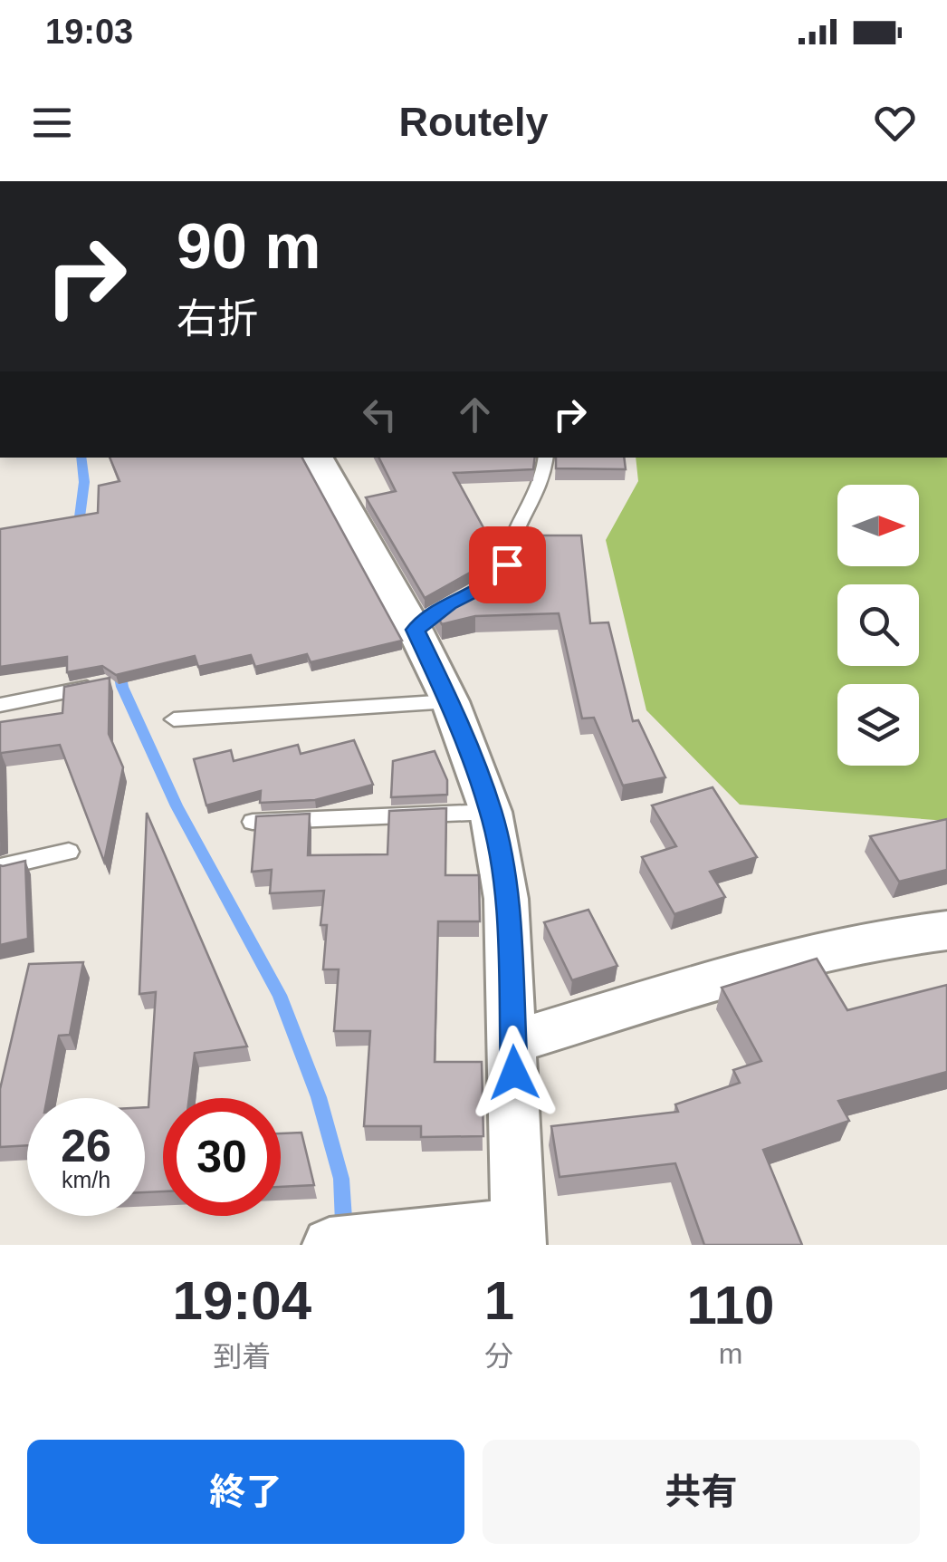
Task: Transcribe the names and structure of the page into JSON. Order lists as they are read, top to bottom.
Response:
{
  "north": "right",
  "page": {
    "status": "19:03",
    "header": "Routely",
    "turn": ["90 m", "右折"],
    "speed": "26 km/h",
    "limit": "30",
    "eta": [
      "19:04",
      "到着",
      "1",
      "分",
      "110",
      "m"
    ],
    "buttons": ["終了", "共有"]
  }
}
